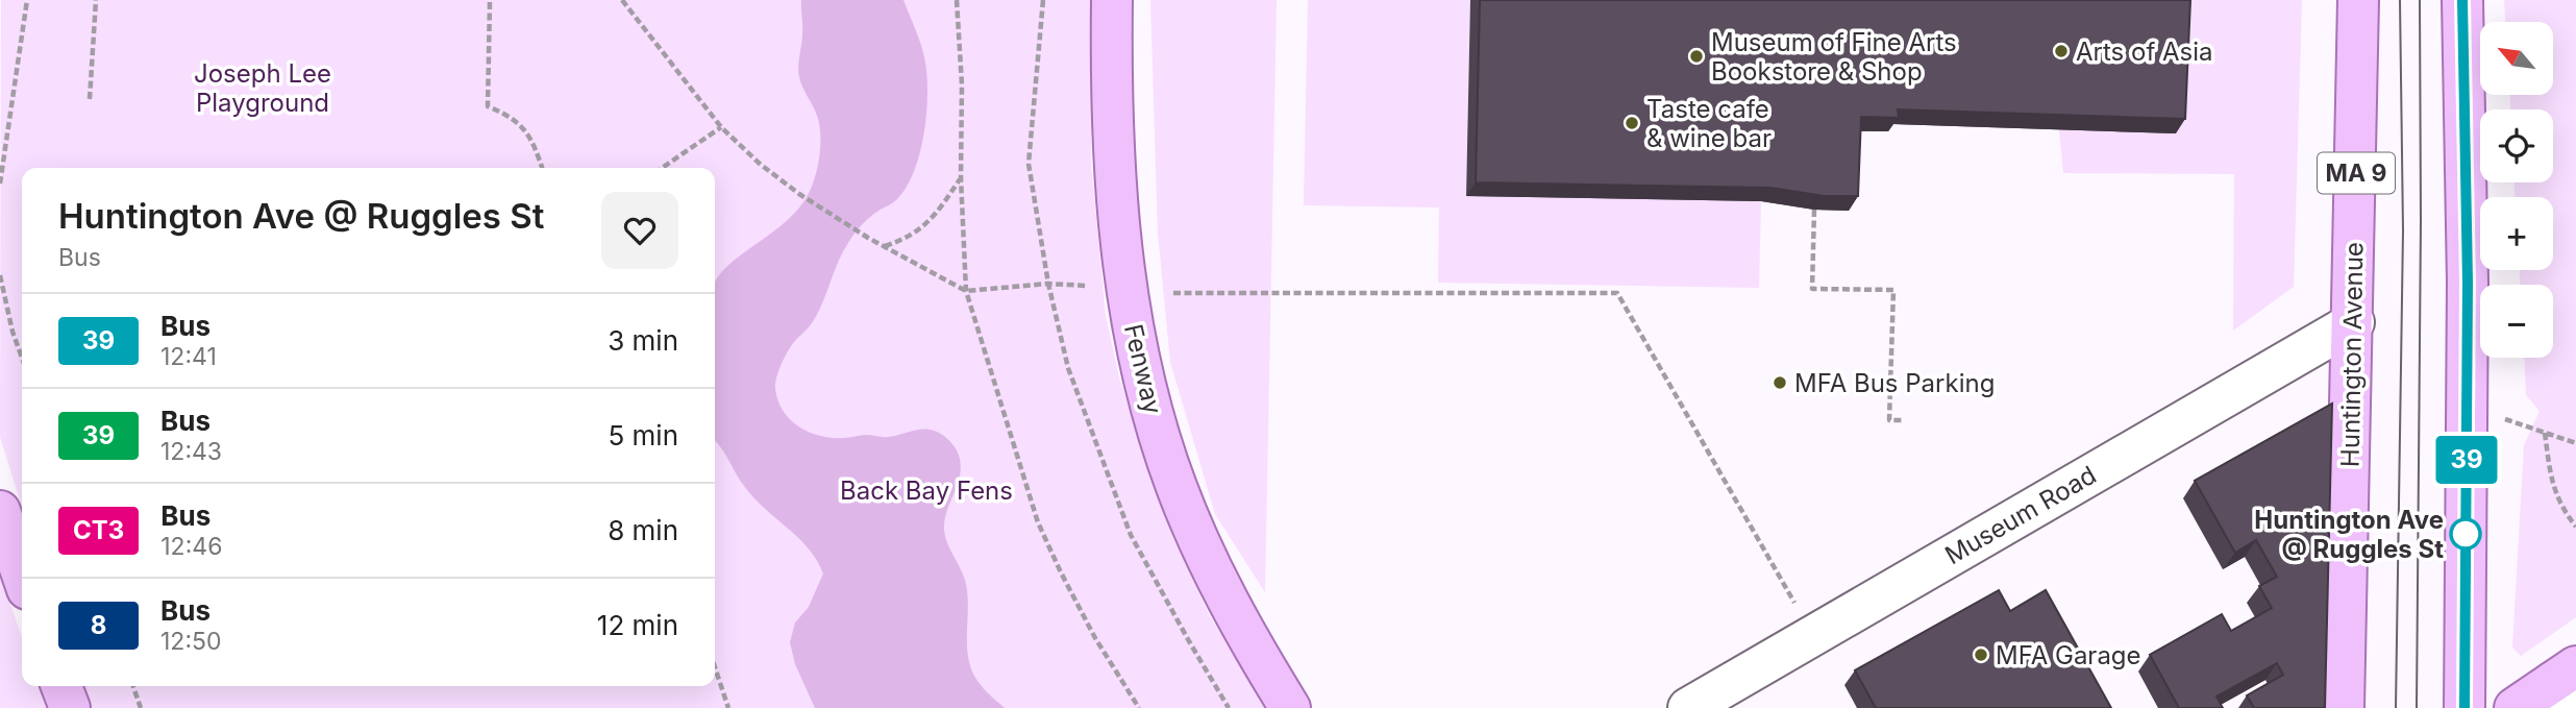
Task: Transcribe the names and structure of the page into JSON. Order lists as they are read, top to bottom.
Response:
{
  "streets": {
    "main road": ["MA 9", "Huntington Avenue", "Fenway"],
    "street": ["Museum Road"]
  },
  "crossings": [
    ["Huntington Avenue", "Museum Road"]
  ],
  "parks": ["Joseph Lee Playground", "Back Bay Fens"],
  "places": [
    "Arts of Asia",
    "Museum of Fine Arts Bookstore & Shop",
    "Taste cafe & wine bar",
    "MFA Bus Parking",
    "Huntington Ave @ Ruggles St",
    "MFA Garage"
  ],
  "lines": ["bus line 39"],
  "north": "top left",
  "page": {
    "on_map": "39",
    "map_buttons": ["+", "−"],
    "heading": ["Huntington Ave @ Ruggles St", "Bus"],
    "list": [
      {
        "mark": "39",
        "name": "Bus",
        "note": "12:41",
        "value": "3 min"
      },
      {
        "mark": "39",
        "name": "Bus",
        "note": "12:43",
        "value": "5 min"
      },
      {
        "mark": "CT3",
        "name": "Bus",
        "note": "12:46",
        "value": "8 min"
      },
      {
        "mark": "8",
        "name": "Bus",
        "note": "12:50",
        "value": "12 min"
      }
    ]
  }
}
